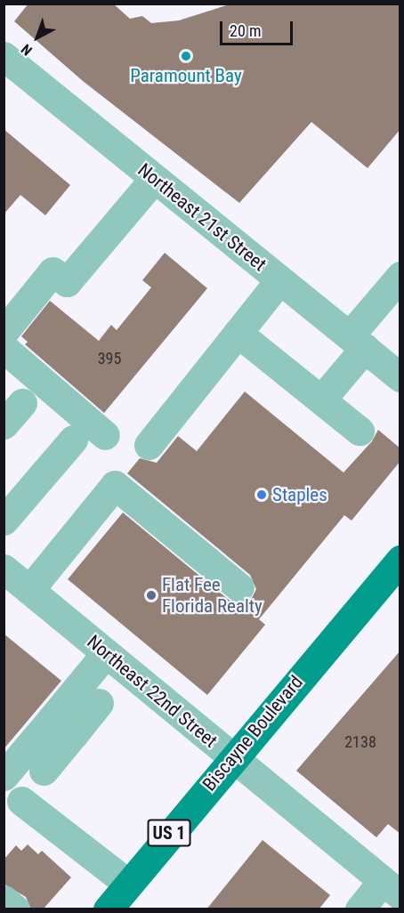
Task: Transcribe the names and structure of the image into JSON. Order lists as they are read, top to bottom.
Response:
{
  "streets": {
    "main road": ["Biscayne Boulevard", "US 1"],
    "street": ["Northeast 21st Street", "Northeast 22nd Street"]
  },
  "crossings": [
    ["Northeast 22nd Street", "Biscayne Boulevard"]
  ],
  "places": ["Paramount Bay", "Staples", "Flat Fee Florida Realty"],
  "house_numbers": ["395", "2138"],
  "scale_bar": "20 m",
  "north": "bottom left"
}
